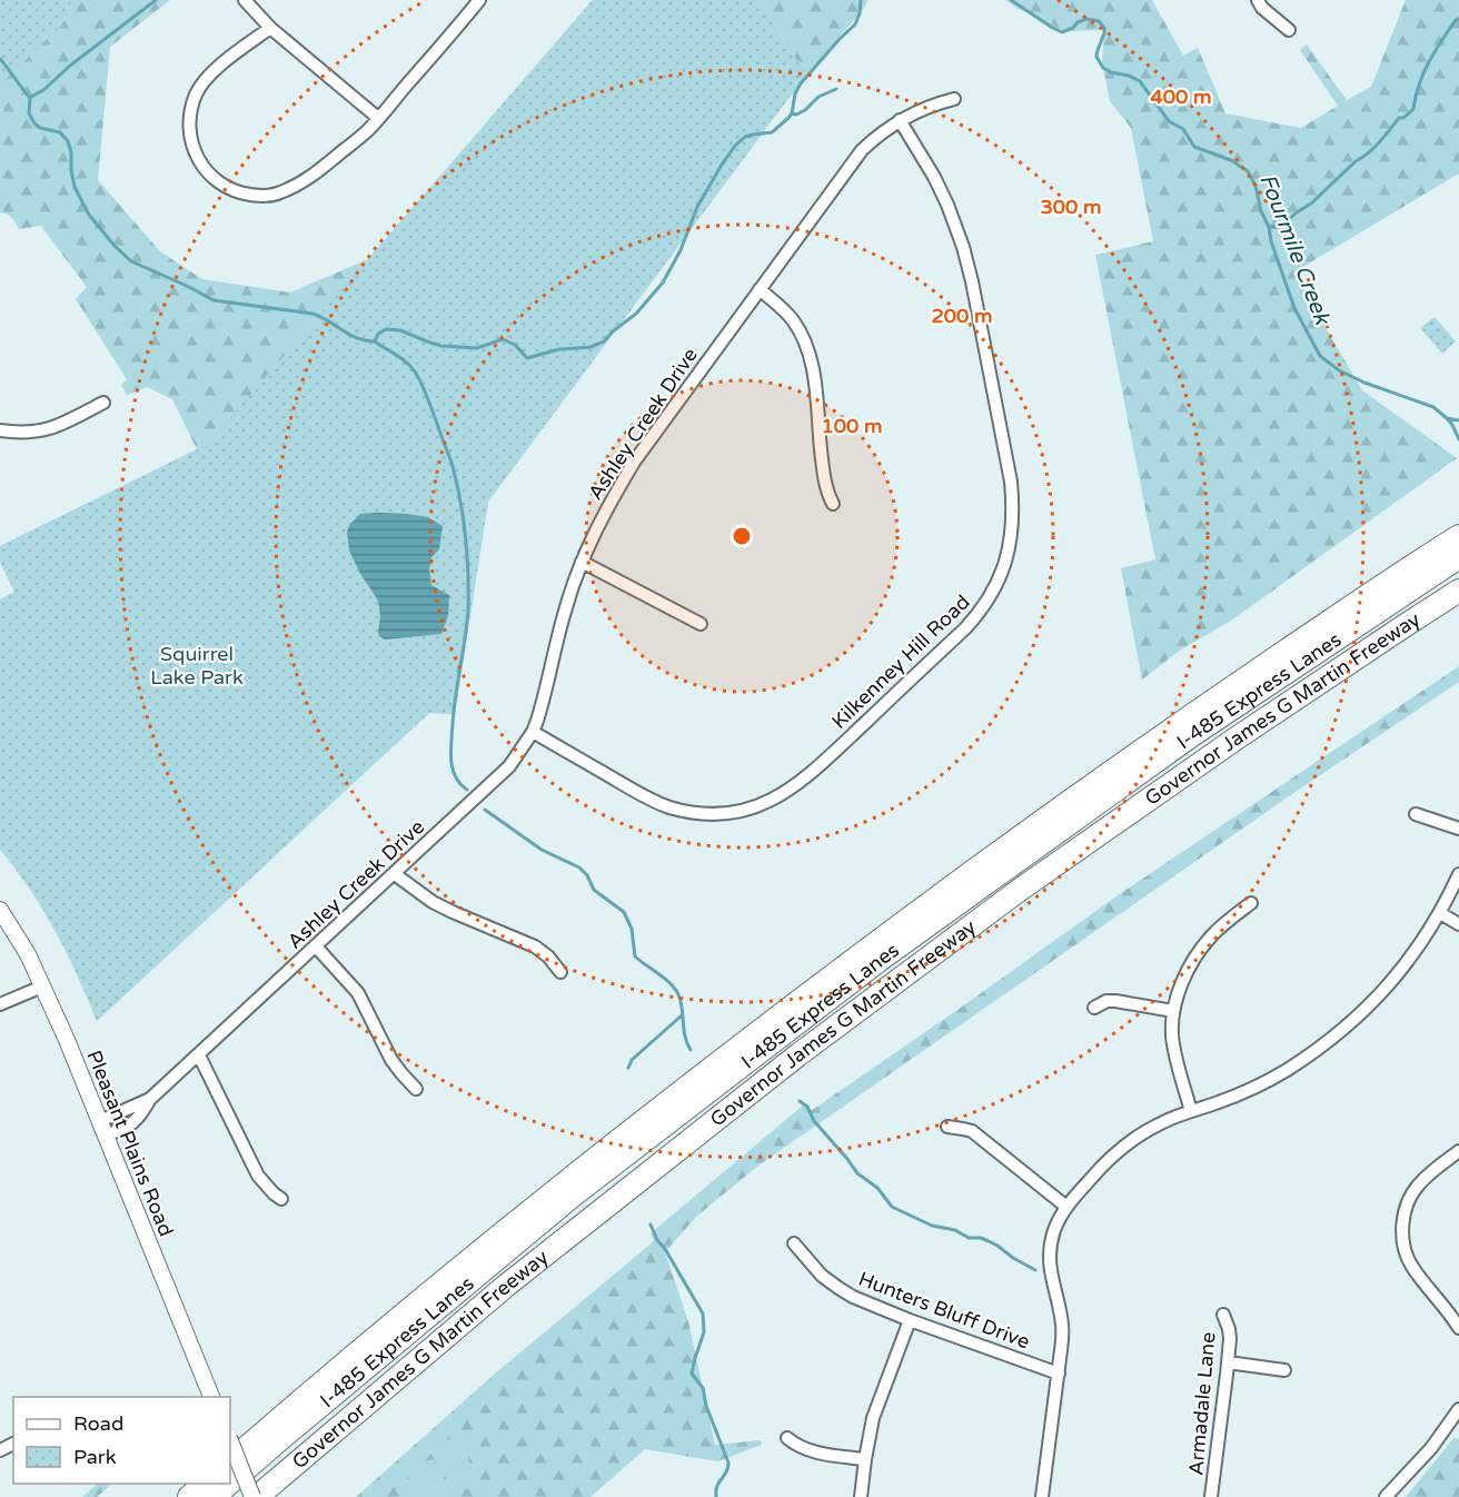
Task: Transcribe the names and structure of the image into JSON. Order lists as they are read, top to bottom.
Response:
{
  "streets": {
    "highway": ["I-485 Express Lanes", "Governor James G Martin Freeway"],
    "street": [
      "Ashley Creek Drive",
      "Kilkenney Hill Road",
      "Pleasant Plains Road",
      "Hunters Bluff Drive",
      "Armadale Lane"
    ]
  },
  "crossings": [
    ["Ashley Creek Drive", "Kilkenney Hill Road"],
    ["Ashley Creek Drive", "Pleasant Plains Road"]
  ],
  "water": ["Fourmile Creek"],
  "parks": ["Squirrel Lake Park"],
  "legend": ["Road", "Park"],
  "rings": [
    "400 m",
    "300 m",
    "200 m",
    "100 m"
  ]
}
